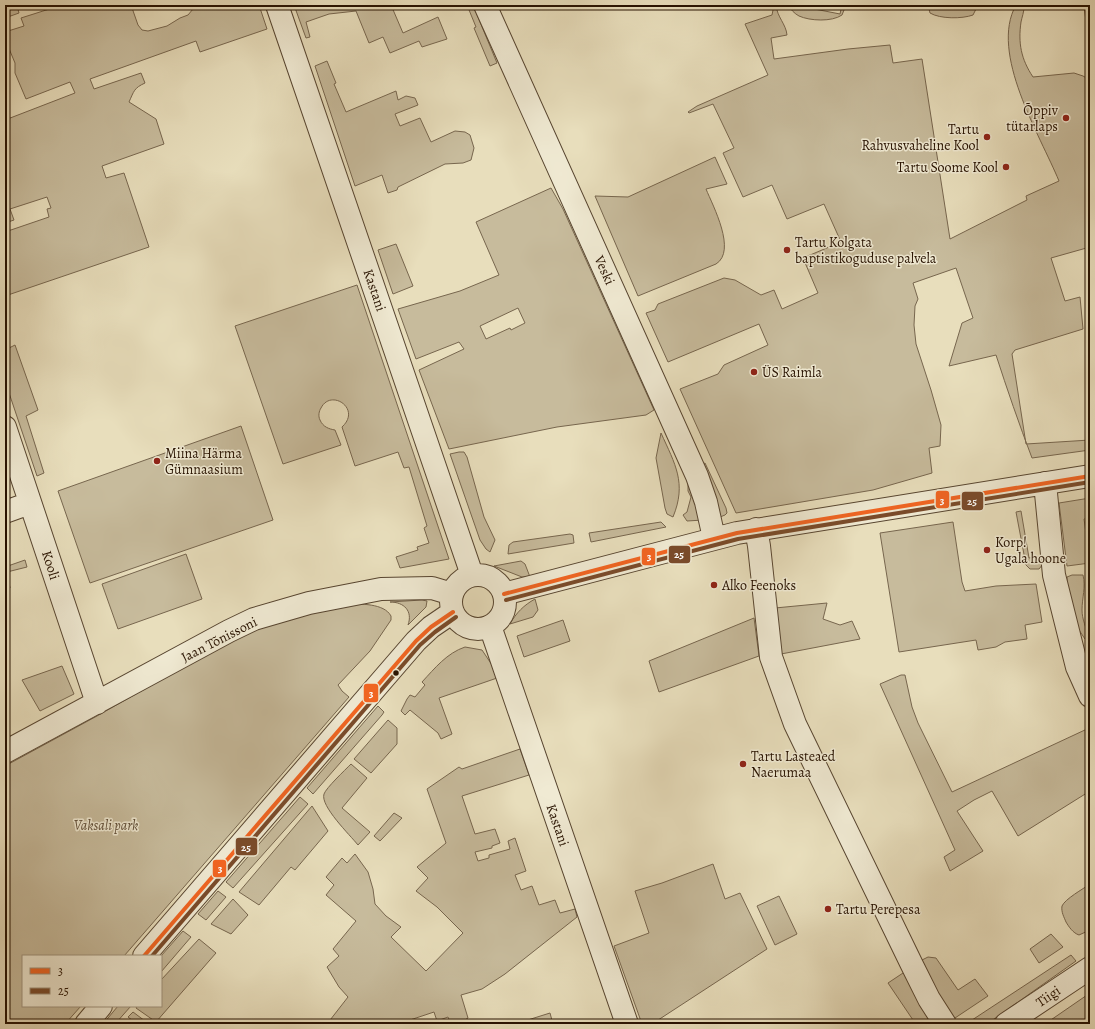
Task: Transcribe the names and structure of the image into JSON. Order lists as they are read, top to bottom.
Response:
{
  "streets": {
    "street": [
      "Veski",
      "Kastani",
      "Kooli",
      "Jaan Tõnissoni",
      "Tiigi"
    ]
  },
  "crossings": [
    ["Kastani", "Jaan Tõnissoni"],
    ["Kooli", "Jaan Tõnissoni"]
  ],
  "parks": ["Vaksali park"],
  "places": [
    "Õppiv tütarlaps",
    "Tartu Rahvusvaheline Kool",
    "Tartu Soome Kool",
    "Tartu Kolgata baptistikoguduse palvela",
    "ÜS Raimla",
    "Miina Härma Gümnaasium",
    "Korp! Ugala hoone",
    "Alko Feenoks",
    "Tartu Lasteaed Naerumaa",
    "Tartu Perepesa"
  ],
  "lines": ["transit line 3", "transit line 25"],
  "legend": ["3", "25"]
}
